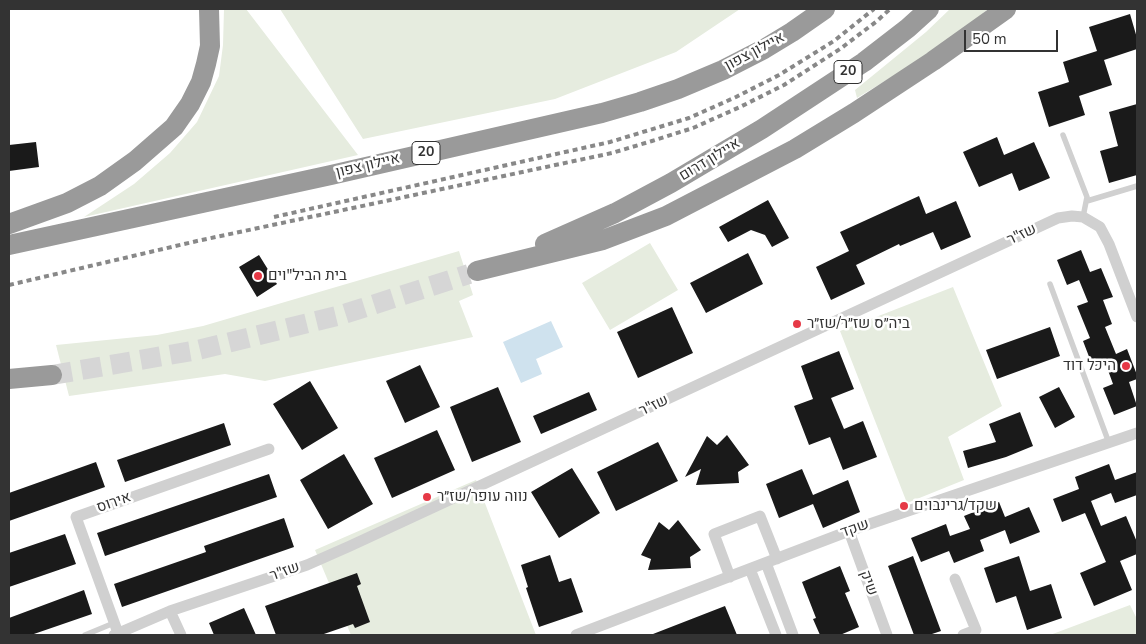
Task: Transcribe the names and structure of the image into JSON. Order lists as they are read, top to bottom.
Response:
{
  "streets": {
    "highway": ["איילון צפון", "20", "איילון דרום"],
    "street": [
      "שז\"ר",
      "אירוס",
      "שקד",
      "שיק"
    ]
  },
  "crossings": [
    ["שז\"ר", "אירוס"],
    ["שקד", "שיק"]
  ],
  "places": [
    "בית הביל\"וים",
    "ביה״ס שז״ר/שז״ר",
    "היכל דוד",
    "נווה עופר/שז״ר",
    "שקד/גרינבוים"
  ],
  "scale_bar": "50 m"
}
